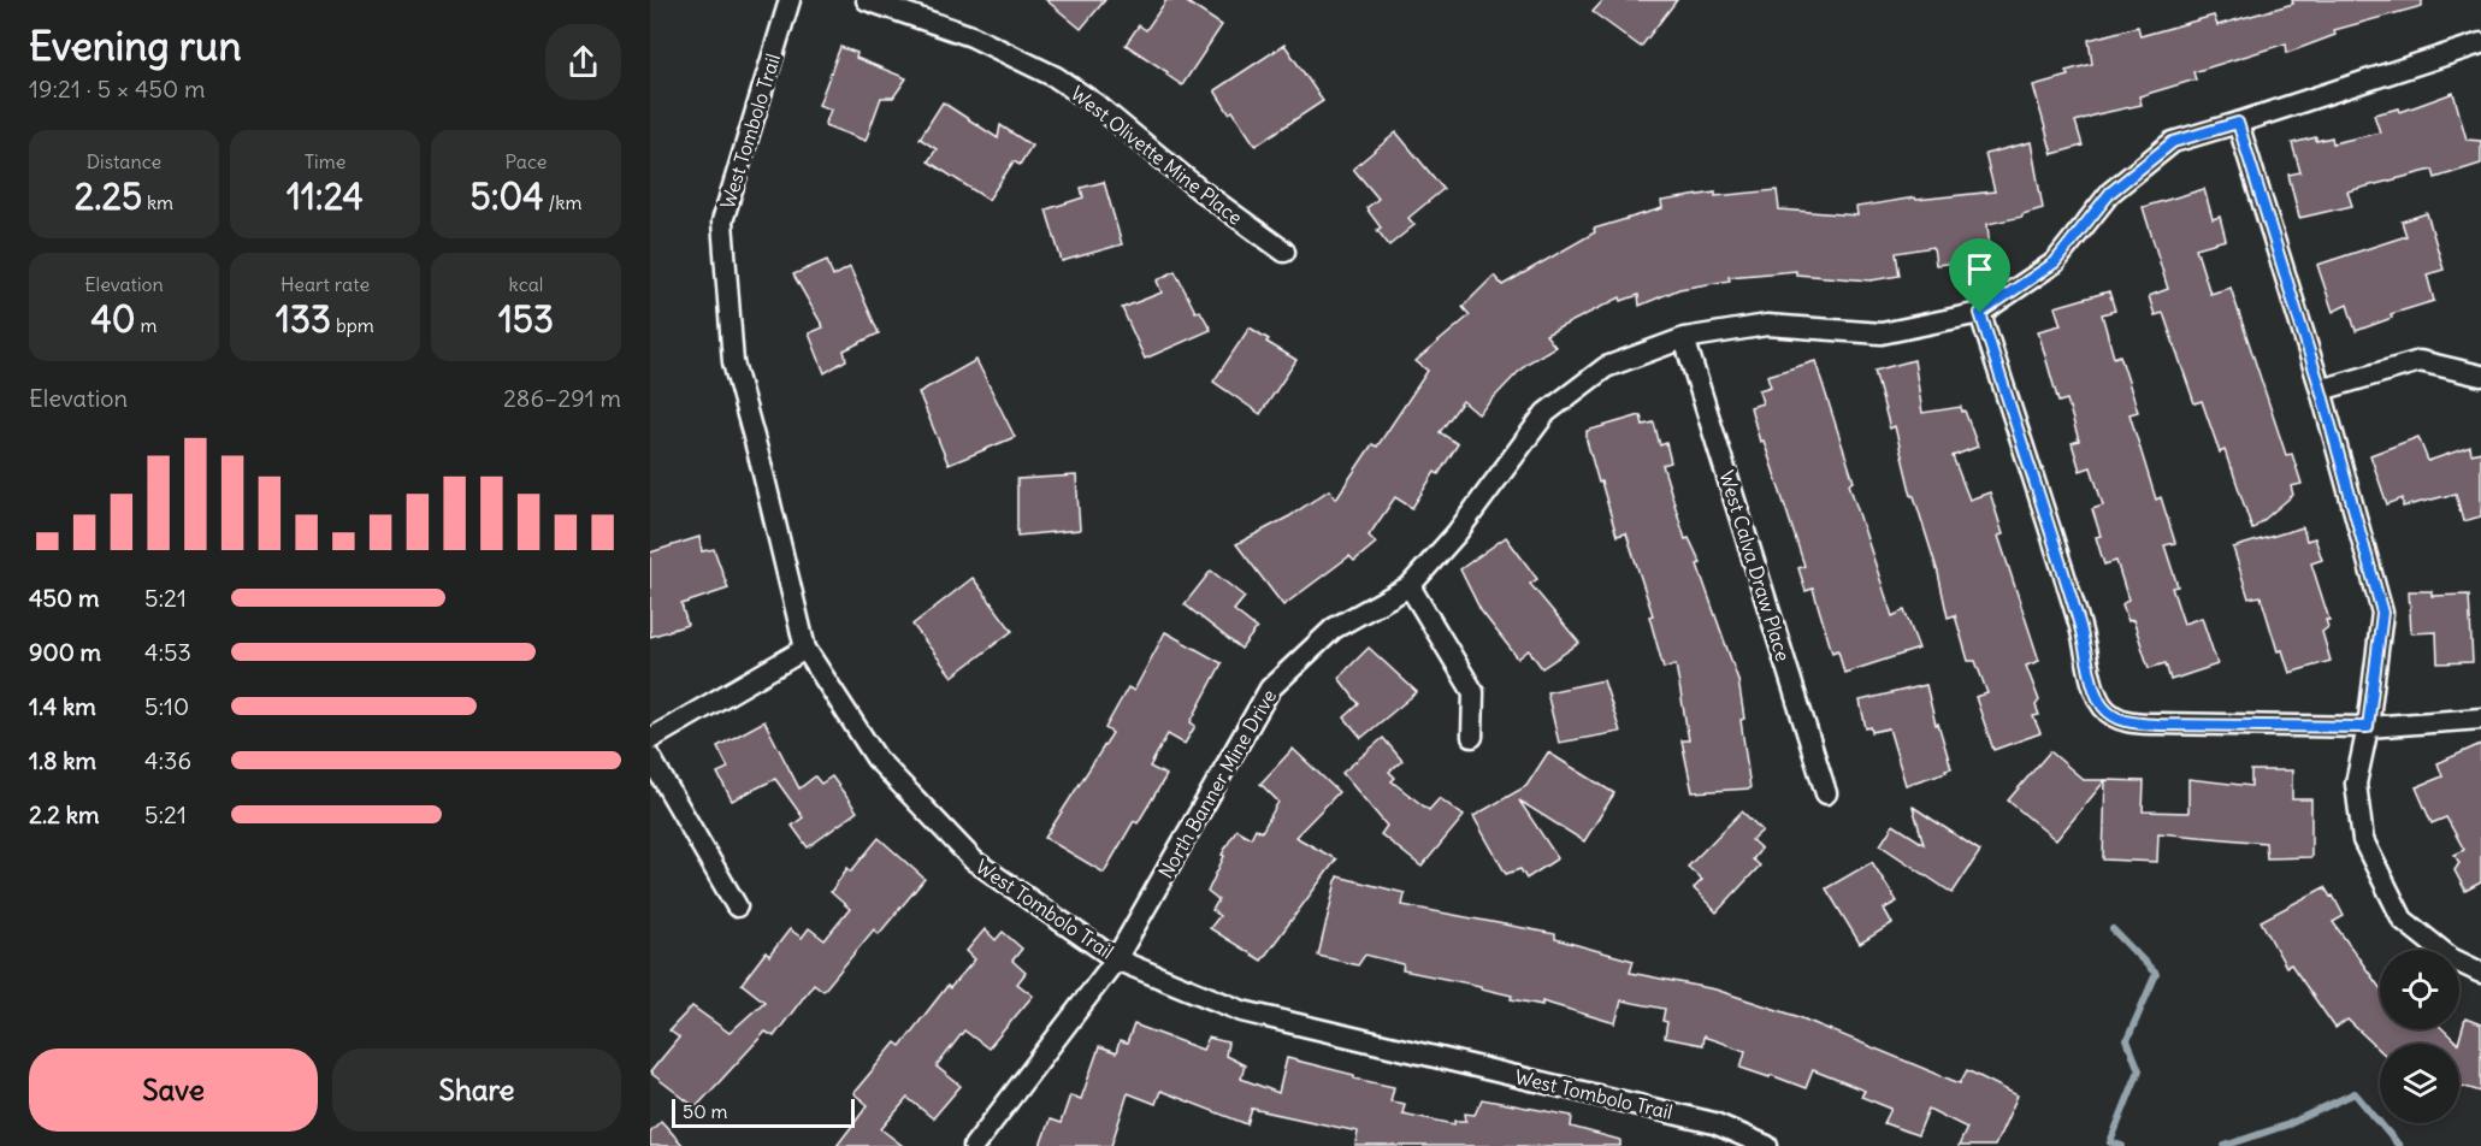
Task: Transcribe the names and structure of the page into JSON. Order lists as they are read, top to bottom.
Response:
{
  "streets": {
    "street": [
      "West Tombolo Trail",
      "West Olivette Mine Place",
      "West Calva Draw Place",
      "North Banner Mine Drive"
    ]
  },
  "crossings": [
    ["West Tombolo Trail", "North Banner Mine Drive"],
    ["West Calva Draw Place", "North Banner Mine Drive"]
  ],
  "scale_bar": "50 m",
  "page": {
    "heading": ["Evening run", "19:21 · 5 × 450 m"],
    "stats": [
      ["Distance", "2.25 km"],
      ["Time", "11:24"],
      ["Pace", "5:04 /km"],
      ["Elevation", "40 m"],
      ["Heart rate", "133 bpm"],
      ["kcal", "153"]
    ],
    "chart": ["Elevation", "286–291 m"],
    "list": [
      {
        "name": "450 m",
        "note": "5:21"
      },
      {
        "name": "900 m",
        "note": "4:53"
      },
      {
        "name": "1.4 km",
        "note": "5:10"
      },
      {
        "name": "1.8 km",
        "note": "4:36"
      },
      {
        "name": "2.2 km",
        "note": "5:21"
      }
    ],
    "buttons": ["Save", "Share"],
    "scale": "50 m"
  }
}
